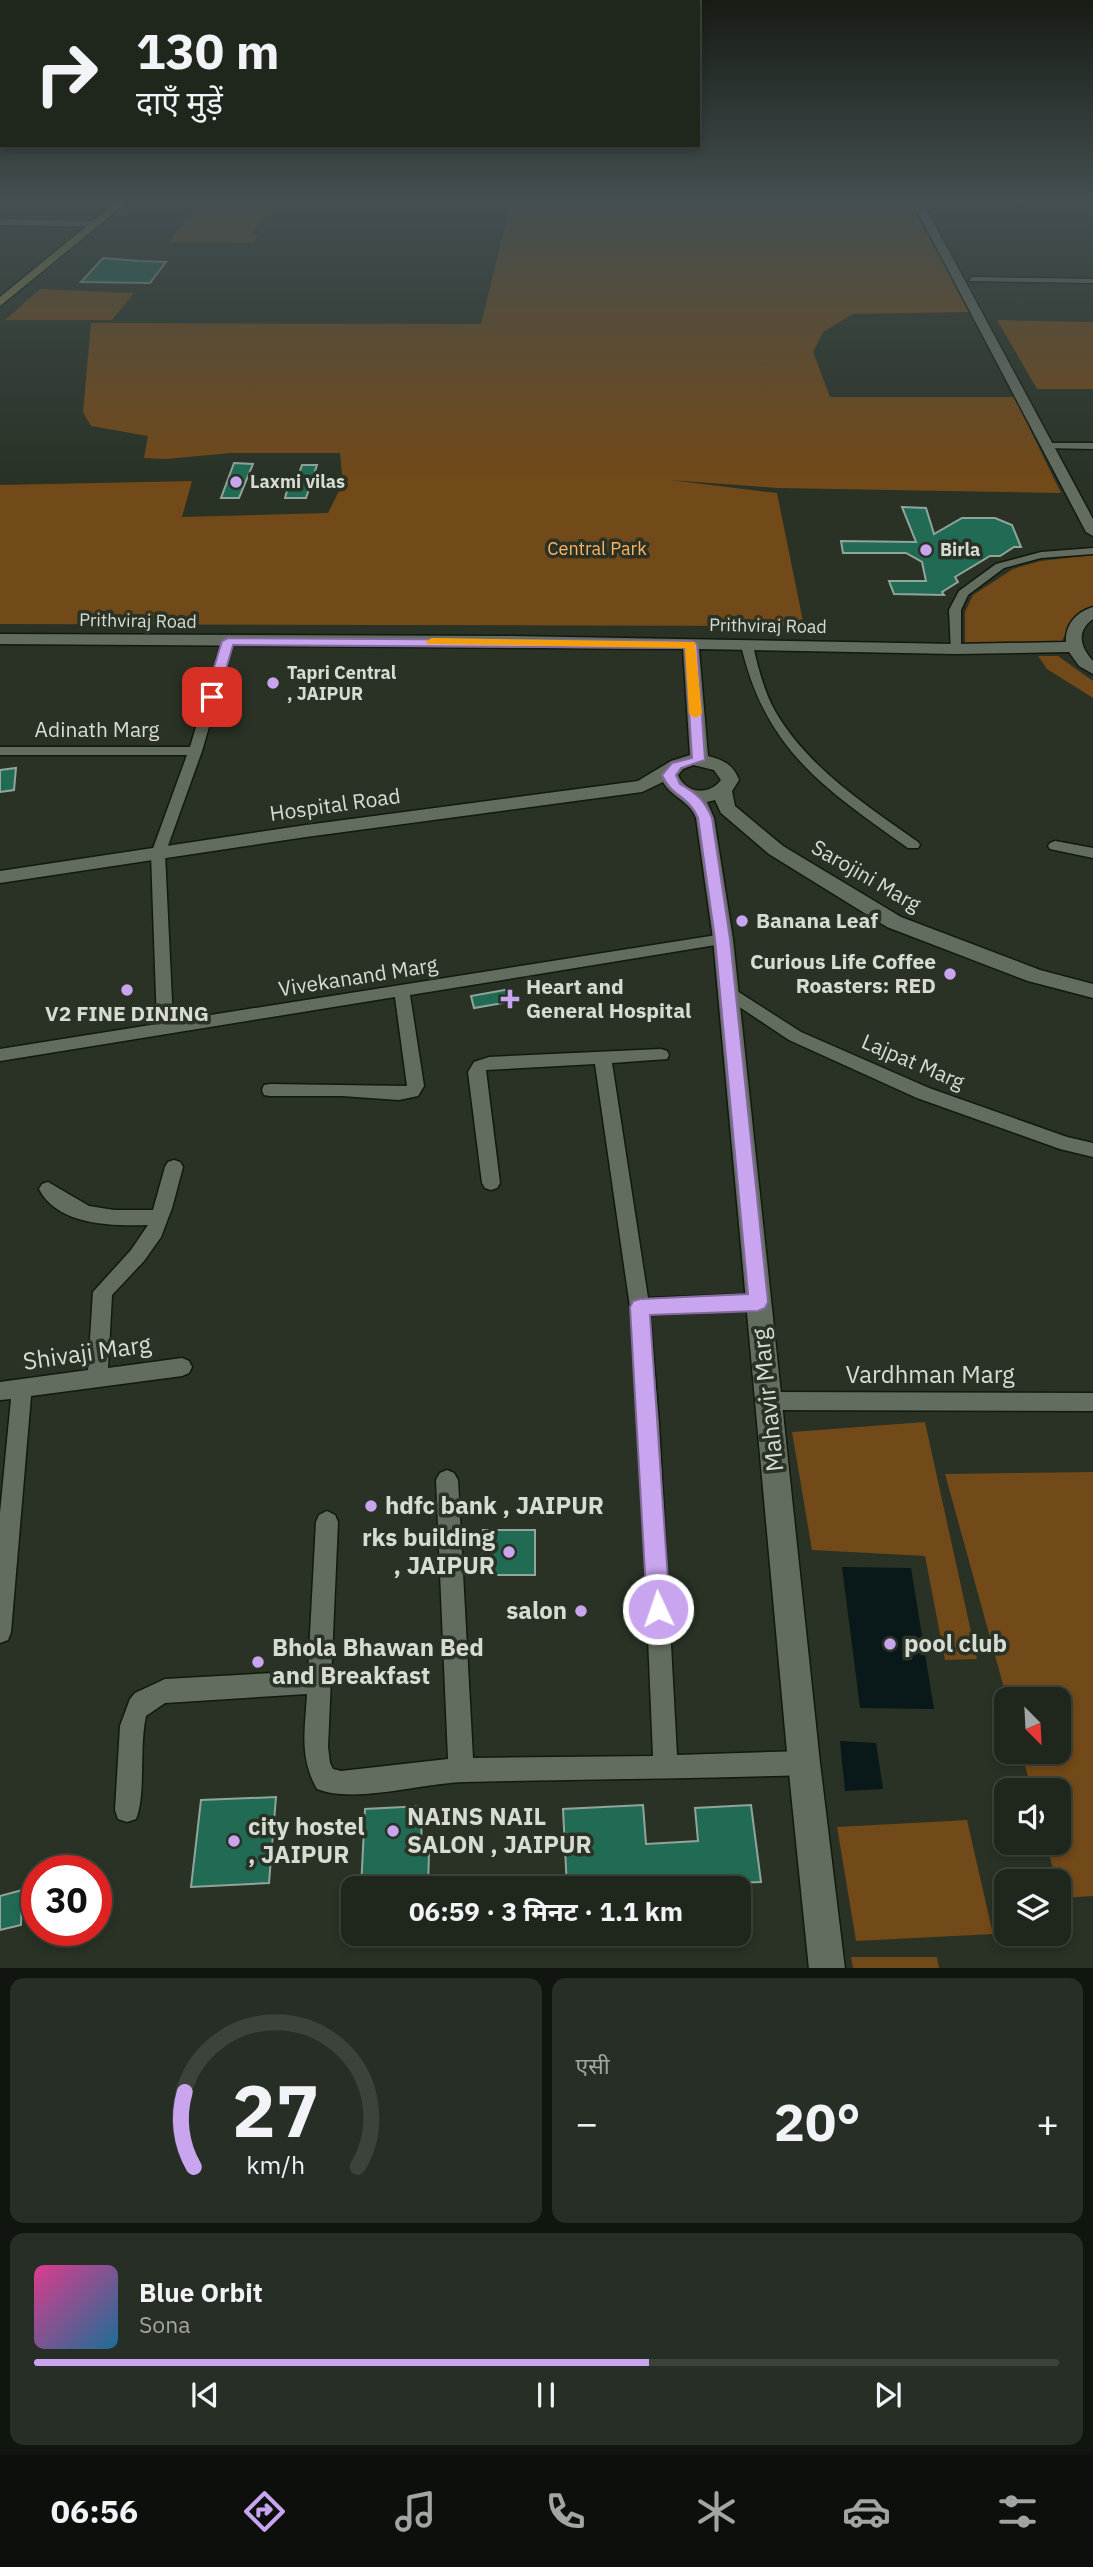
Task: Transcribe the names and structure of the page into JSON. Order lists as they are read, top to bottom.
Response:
{
  "streets": {
    "street": [
      "Prithviraj Road",
      "Adinath Marg",
      "Hospital Road",
      "Sarojini Marg",
      "Vivekanand Marg",
      "Lajpat Marg",
      "Shivaji Marg",
      "Vardhman Marg",
      "Mahavir Marg"
    ]
  },
  "crossings": [
    ["Hospital Road", "Sarojini Marg"],
    ["Hospital Road", "Mahavir Marg"],
    ["Sarojini Marg", "Mahavir Marg"],
    ["Vivekanand Marg", "Mahavir Marg"],
    ["Lajpat Marg", "Mahavir Marg"],
    ["Vardhman Marg", "Mahavir Marg"]
  ],
  "parks": ["Central Park"],
  "places": {
    "other": [
      "Laxmi vilas",
      "Birla",
      "Tapri Central , JAIPUR",
      "Banana Leaf",
      "Curious Life Coffee Roasters: RED",
      "V2 FINE DINING",
      "hdfc bank , JAIPUR",
      "rks building , JAIPUR",
      "salon",
      "pool club",
      "Bhola Bhawan Bed and Breakfast",
      "NAINS NAIL SALON , JAIPUR",
      "city hostel , JAIPUR"
    ],
    "health": ["Heart and General Hospital"]
  },
  "north": "bottom right",
  "page": {
    "turn": ["130 m", "दाएँ मुड़ें"],
    "limit": "30",
    "trip": "06:59 · 3 मिनट · 1.1 km",
    "tile": "एसी",
    "heat": ["−", "20°", "+"],
    "song": ["Blue Orbit", "Sona"],
    "tabs": "06:56",
    "gauge": ["27", "km/h"]
  }
}
